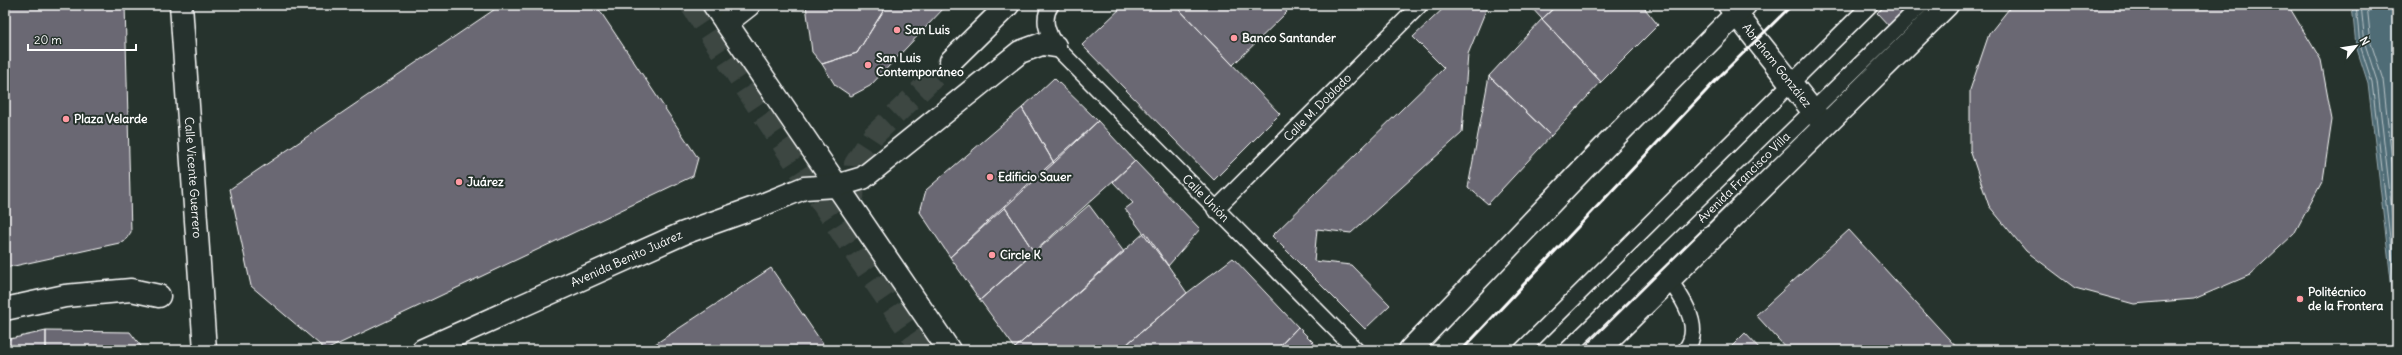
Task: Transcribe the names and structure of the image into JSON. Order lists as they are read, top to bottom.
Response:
{
  "streets": {
    "street": [
      "Abraham González",
      "Calle Vicente Guerrero",
      "Avenida Francisco Villa",
      "Avenida Benito Juárez"
    ],
    "lane": ["Calle M. Doblado", "Calle Unión"]
  },
  "crossings": [
    ["Abraham González", "Avenida Francisco Villa"],
    ["Calle M. Doblado", "Calle Unión"],
    ["Calle Unión", "Avenida Benito Juárez"]
  ],
  "places": [
    "San Luis",
    "Banco Santander",
    "San Luis Contemporáneo",
    "Plaza Velarde",
    "Edificio Sauer",
    "Juárez",
    "Circle K",
    "Politécnico de la Frontera"
  ],
  "scale_bar": "20 m",
  "north": "top right"
}
